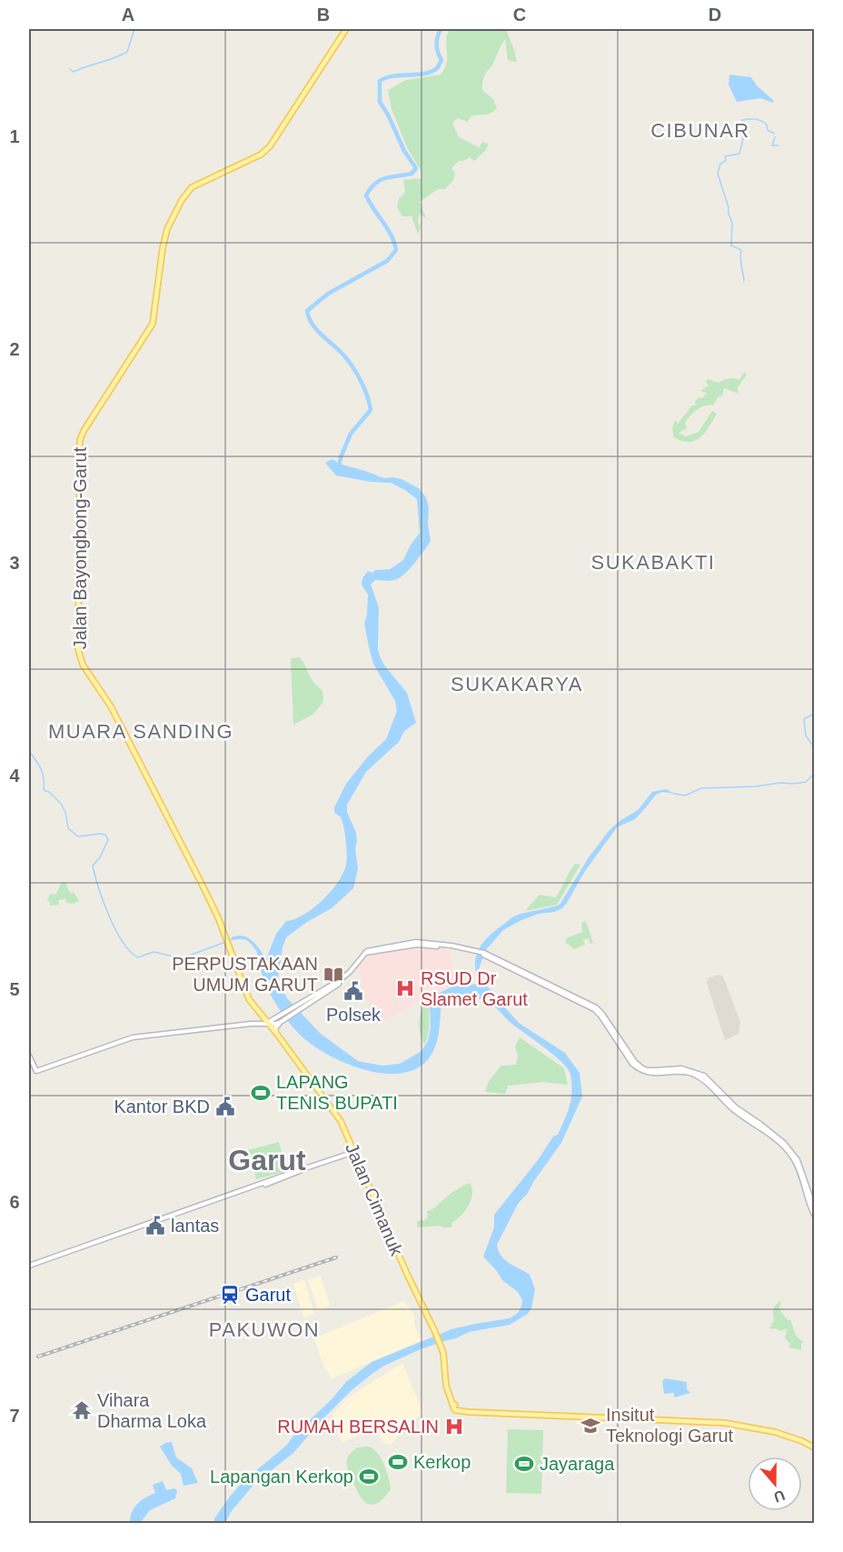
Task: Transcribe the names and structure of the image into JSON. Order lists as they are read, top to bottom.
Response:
{
  "streets": {
    "main road": ["Jalan Bayongbong-Garut", "Jalan Cimanuk"]
  },
  "crossings": [
    ["Jalan Bayongbong-Garut", "Jalan Cimanuk"]
  ],
  "districts": [
    "CIBUNAR",
    "SUKABAKTI",
    "SUKAKARYA",
    "MUARA SANDING",
    "Garut",
    "PAKUWON"
  ],
  "places": {
    "library": ["PERPUSTAKAAN UMUM GARUT"],
    "hospital": ["RSUD Dr Slamet Garut", "RUMAH BERSALIN"],
    "public building": ["Polsek", "Kantor BKD", "lantas"],
    "sports": [
      "LAPANG TENIS BUPATI",
      "Kerkop",
      "Jayaraga",
      "Lapangan Kerkop"
    ],
    "station": ["Garut"],
    "temple": ["Vihara Dharma Loka"],
    "school or university": ["Insitut Teknologi Garut"]
  },
  "north": "bottom",
  "grid": {
    "columns": [
      "A",
      "B",
      "C",
      "D"
    ],
    "rows": [
      "1",
      "2",
      "3",
      "4",
      "5",
      "6",
      "7"
    ]
  }
}
